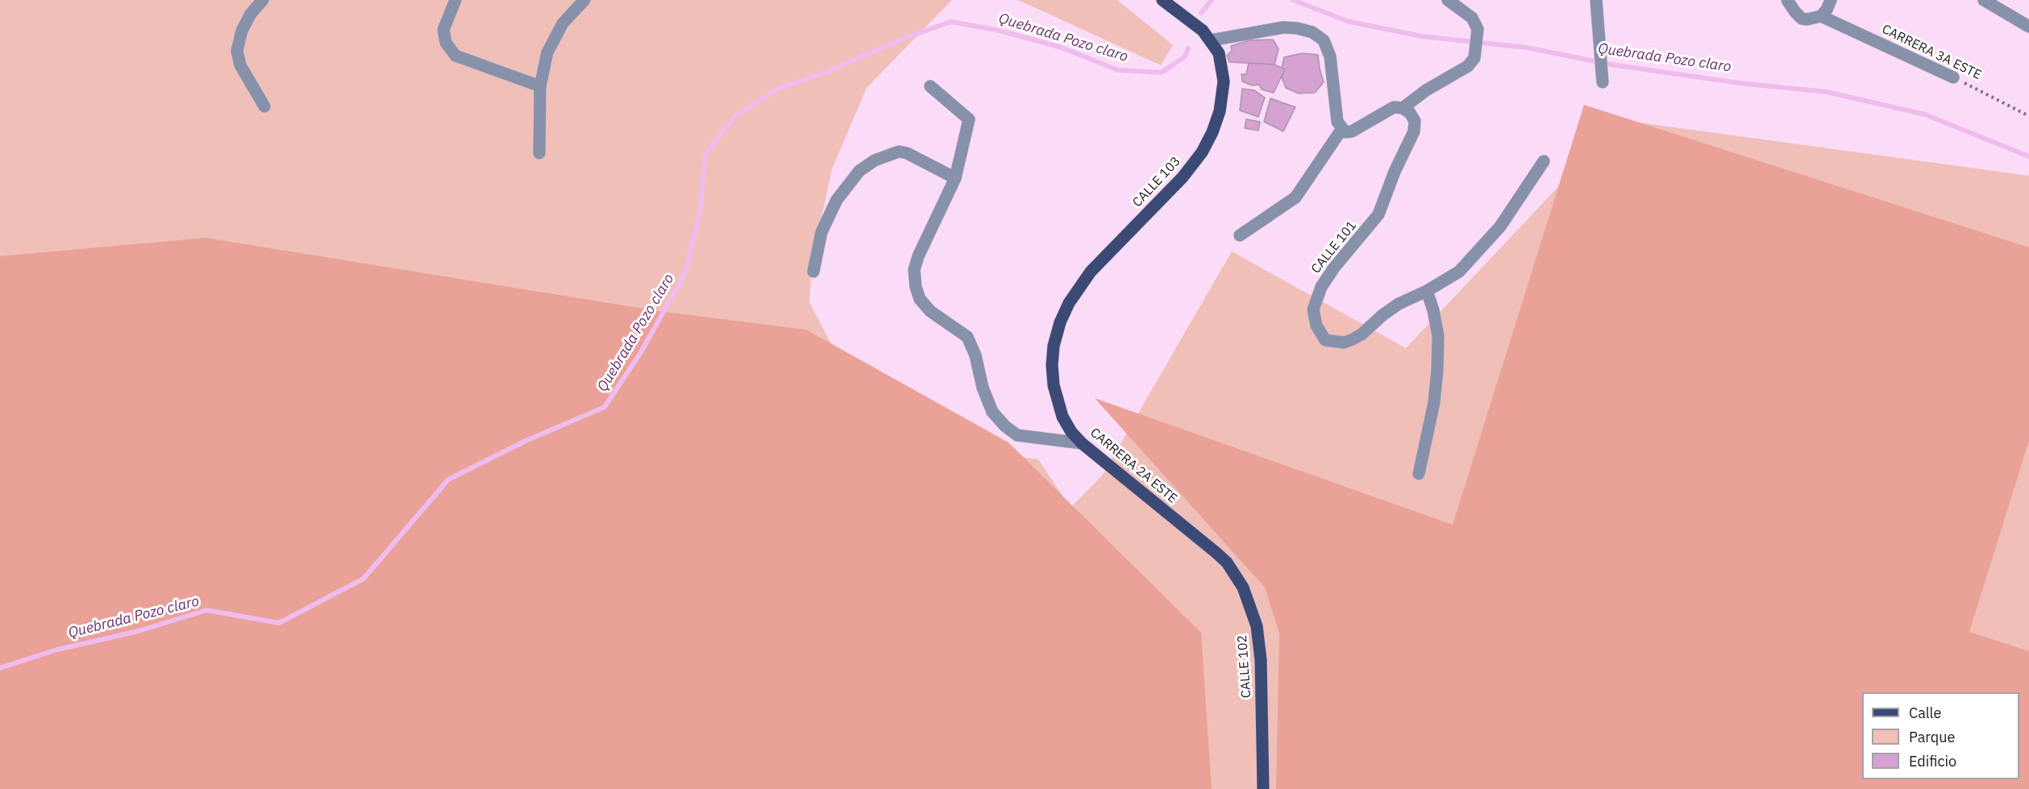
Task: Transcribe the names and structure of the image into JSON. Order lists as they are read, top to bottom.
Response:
{
  "streets": {
    "main road": ["CALLE 103", "CARRERA 2A ESTE", "CALLE 102"],
    "street": ["CARRERA 3A ESTE", "CALLE 101"]
  },
  "crossings": [
    ["CALLE 103", "CARRERA 2A ESTE"],
    ["CARRERA 2A ESTE", "CALLE 102"]
  ],
  "water": ["Quebrada Pozo claro"],
  "legend": ["Calle", "Parque", "Edificio"]
}
